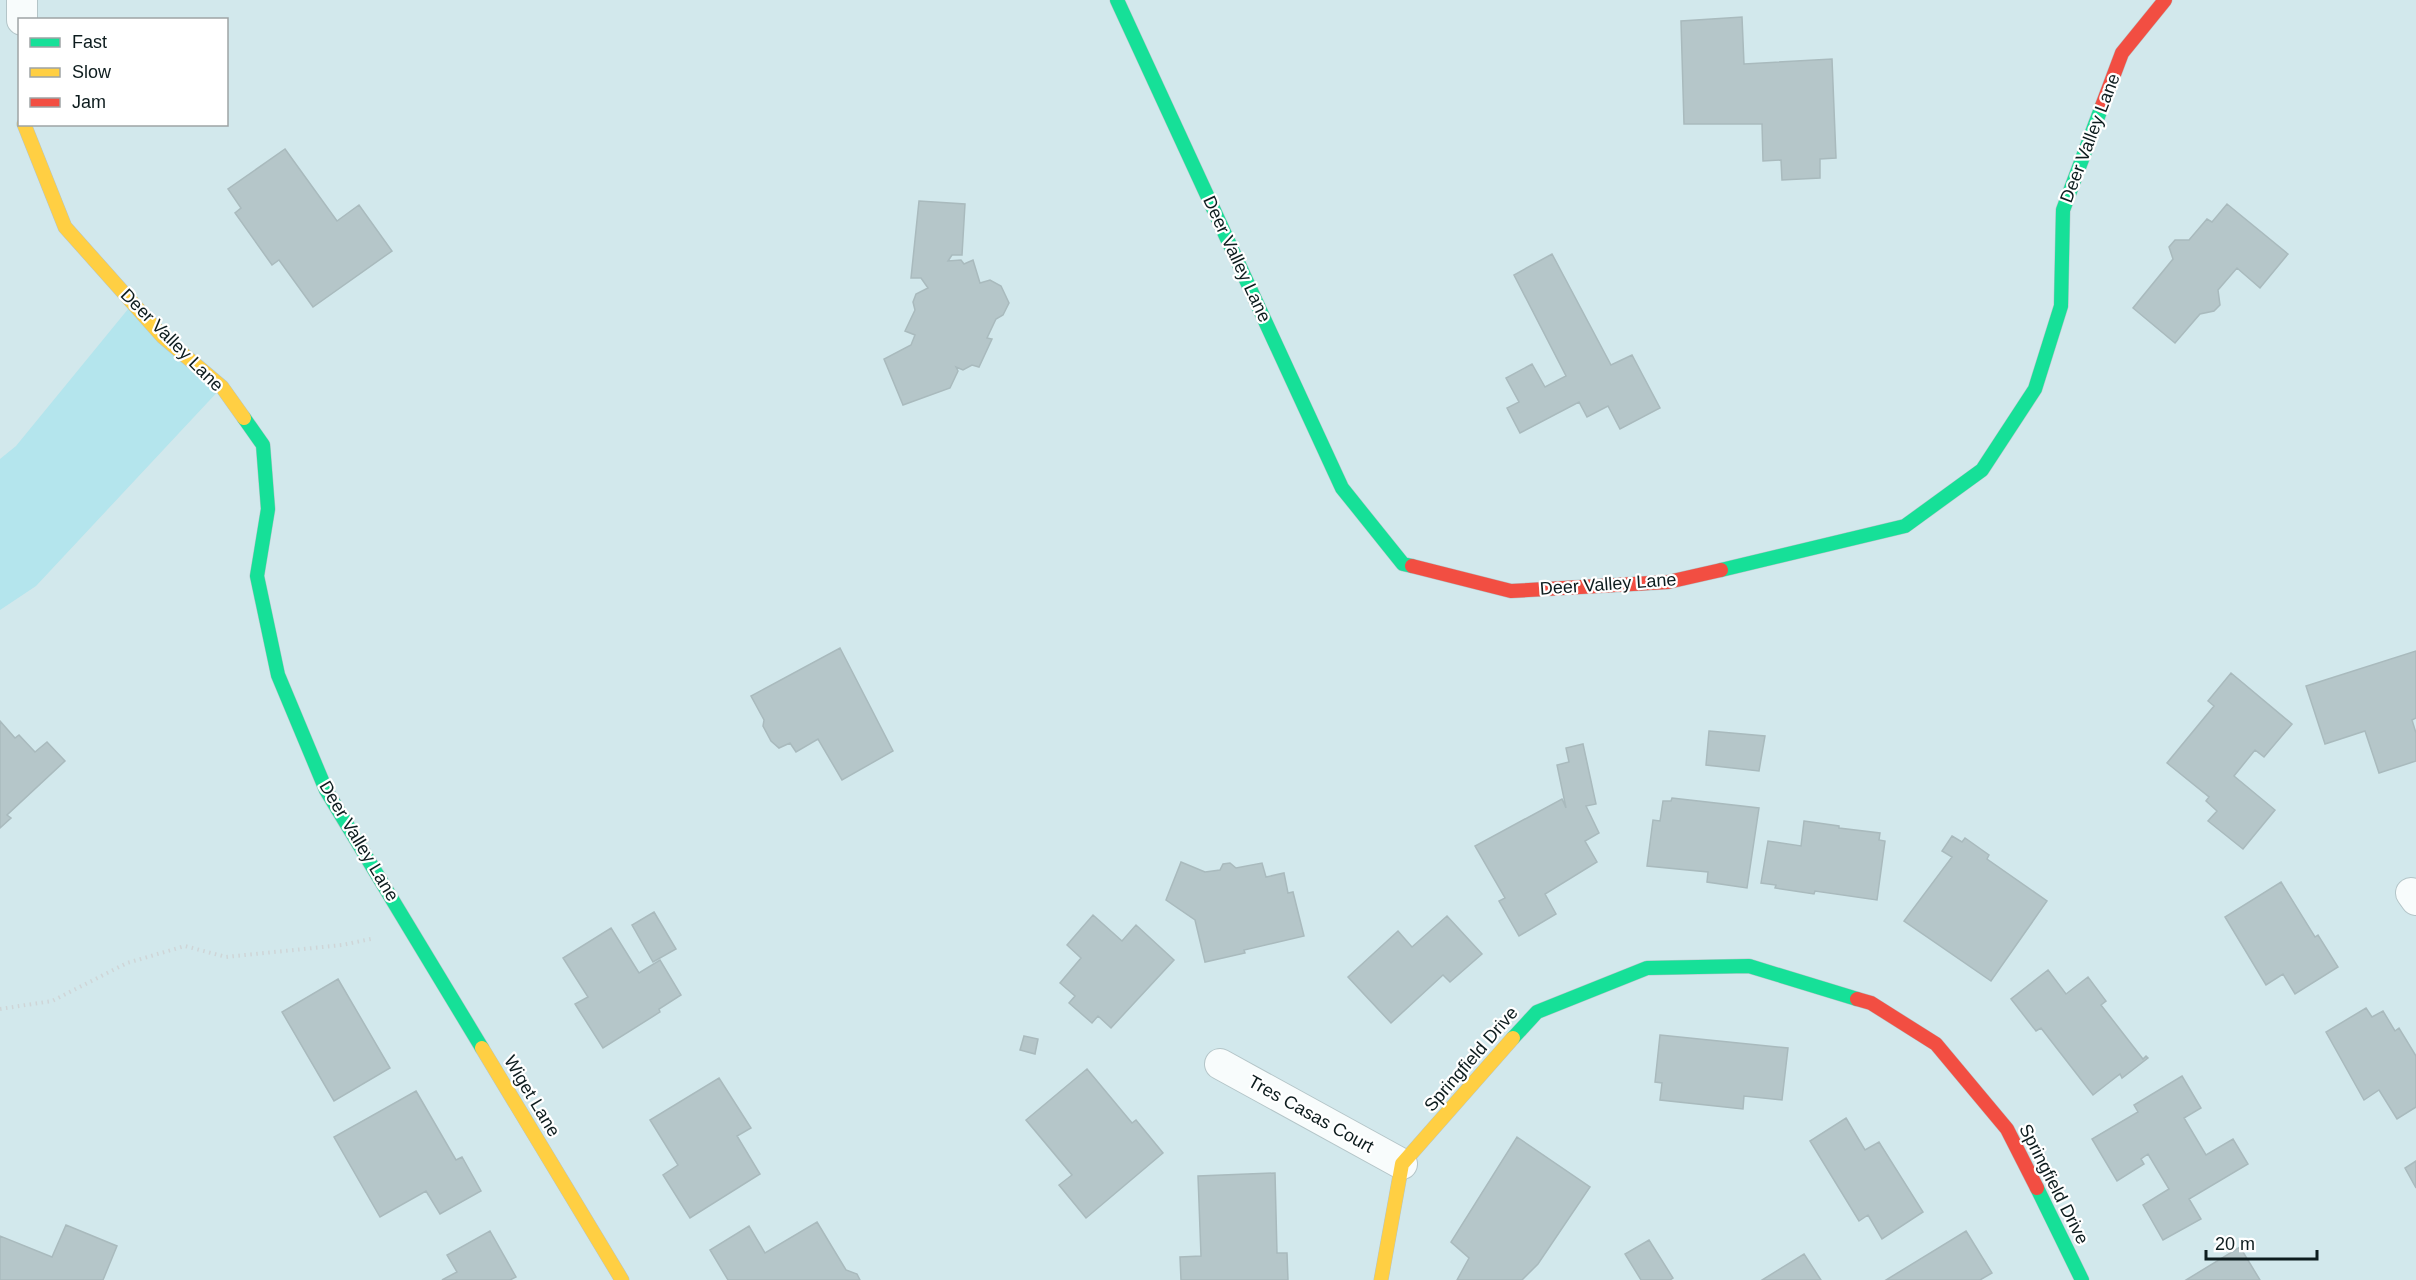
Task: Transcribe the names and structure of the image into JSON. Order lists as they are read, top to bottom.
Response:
{
  "streets": {
    "street": [
      "Deer Valley Lane",
      "Springfield Drive",
      "Wiget Lane",
      "Tres Casas Court"
    ]
  },
  "crossings": [
    ["Deer Valley Lane", "Wiget Lane"],
    ["Springfield Drive", "Tres Casas Court"]
  ],
  "legend": ["Fast", "Slow", "Jam"],
  "scale_bar": "20 m"
}
